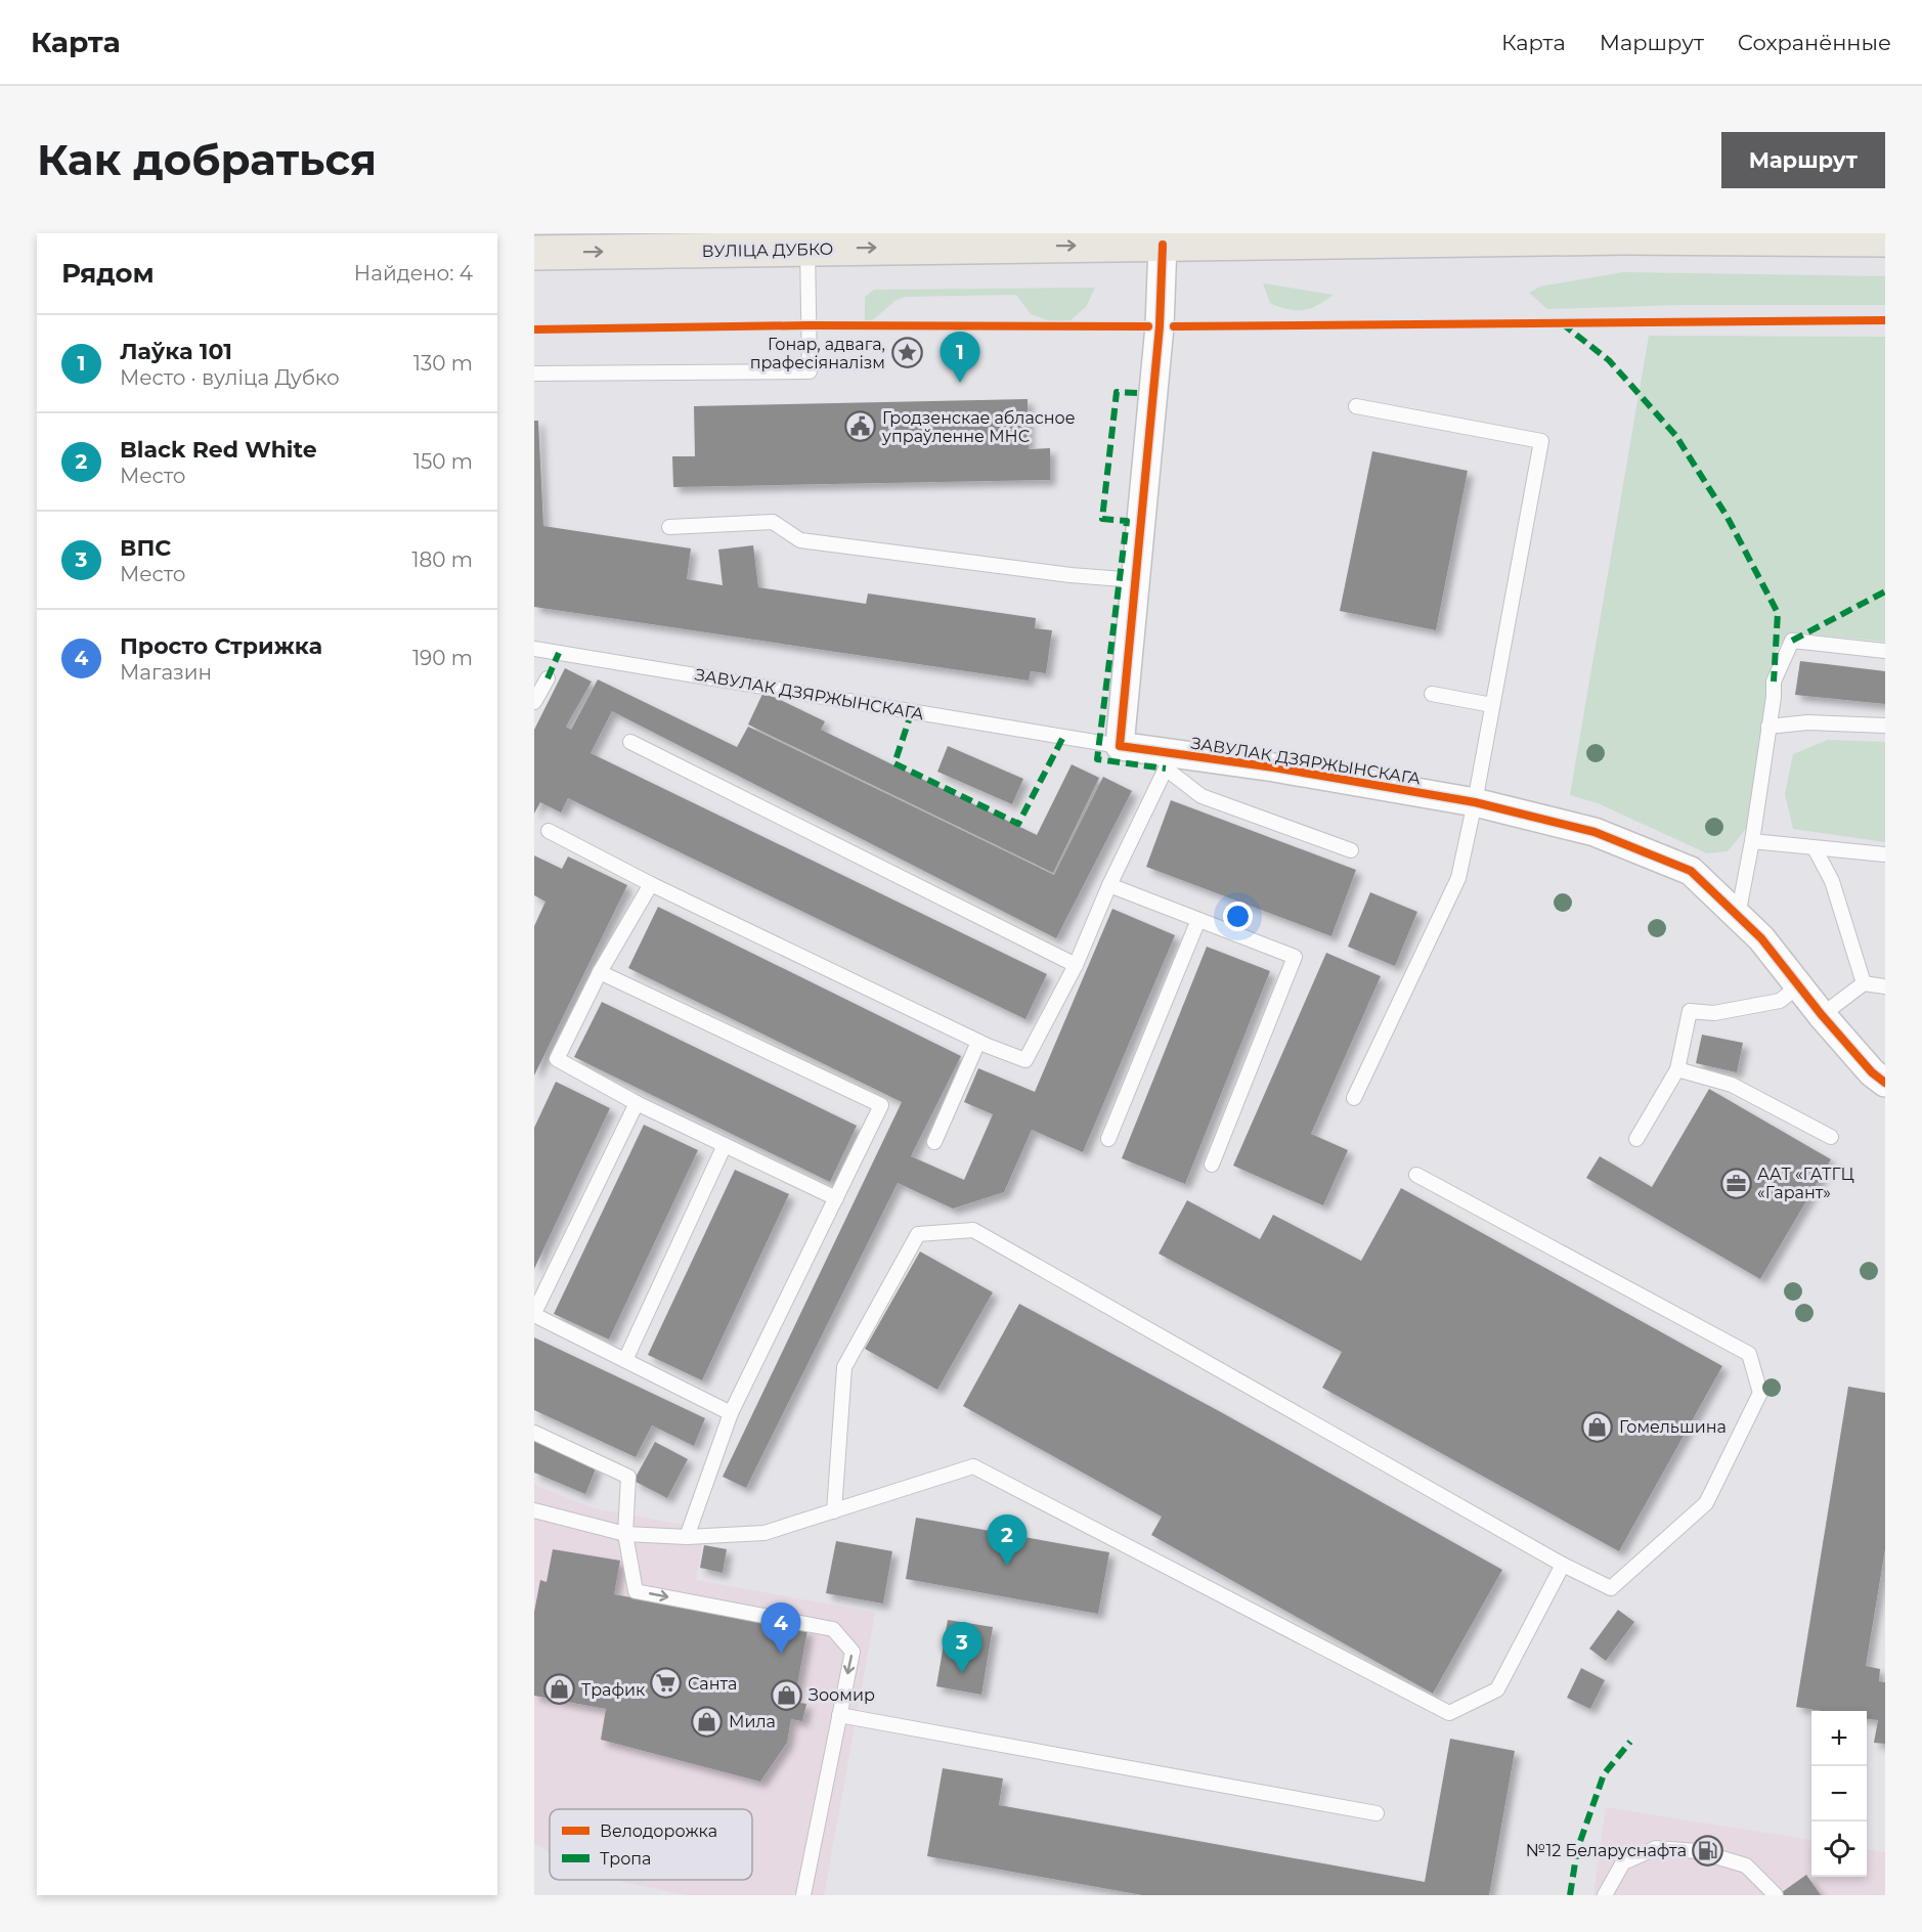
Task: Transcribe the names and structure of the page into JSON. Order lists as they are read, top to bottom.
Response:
{
  "streets": {
    "main road": ["ВУЛІЦА ДУБКО"],
    "street": ["ЗАВУЛАК ДЗЯРЖЫНСКАГА"]
  },
  "one_way": ["ВУЛІЦА ДУБКО"],
  "places": {
    "place": ["Гонар, адвага, прафесіяналізм"],
    "public building": ["Гродзенскае абласное упраўленне МНС"],
    "office": ["ААТ «ГАТГЦ «Гарант»"],
    "shop": [
      "Гомельшина",
      "Трафик",
      "Зоомир",
      "Мила"
    ],
    "supermarket": ["Санта"],
    "fuel station": ["№12 Беларуснафта"]
  },
  "legend": ["Велодорожка", "Тропа"],
  "page": {
    "header": "Карта",
    "nav": ["Карта", "Маршрут", "Сохранённые"],
    "buttons": "Маршрут",
    "title": "Как добраться",
    "heading": ["Рядом", "Найдено: 4"],
    "list": [
      {
        "mark": "1",
        "name": "Лаўка 101",
        "note": "Место · вуліца Дубко",
        "value": "130 m"
      },
      {
        "mark": "2",
        "name": "Black Red White",
        "note": "Место",
        "value": "150 m"
      },
      {
        "mark": "3",
        "name": "ВПС",
        "note": "Место",
        "value": "180 m"
      },
      {
        "mark": "4",
        "name": "Просто Стрижка",
        "note": "Магазин",
        "value": "190 m"
      }
    ],
    "pins": [
      "1",
      "2",
      "4",
      "3"
    ],
    "map_buttons": ["+", "−"]
  }
}
